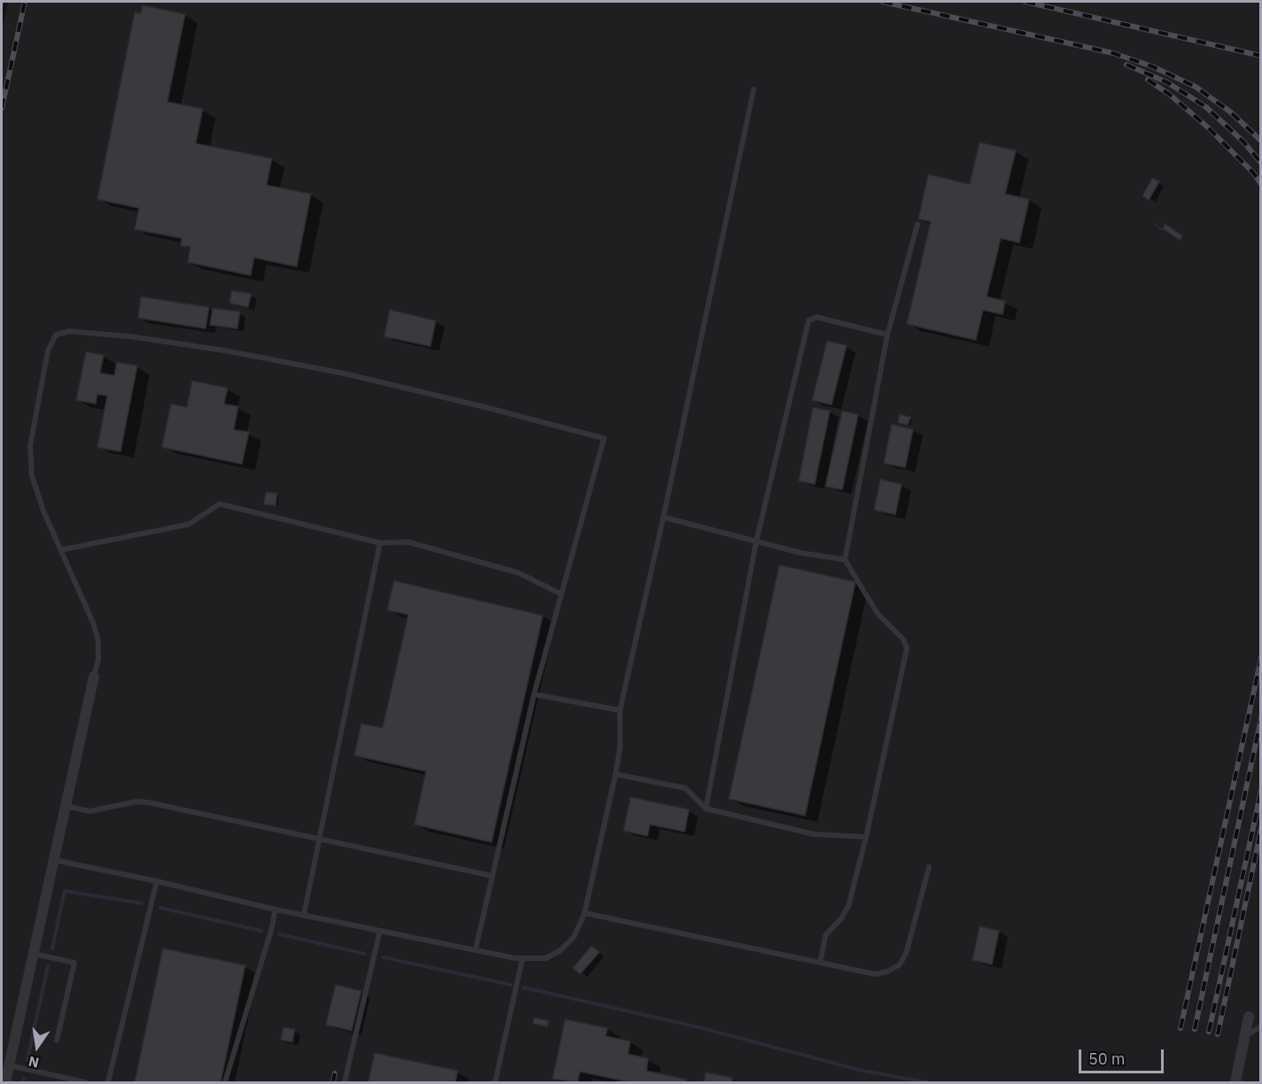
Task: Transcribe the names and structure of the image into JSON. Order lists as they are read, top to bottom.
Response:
{
  "scale_bar": "50 m",
  "north": "bottom"
}
